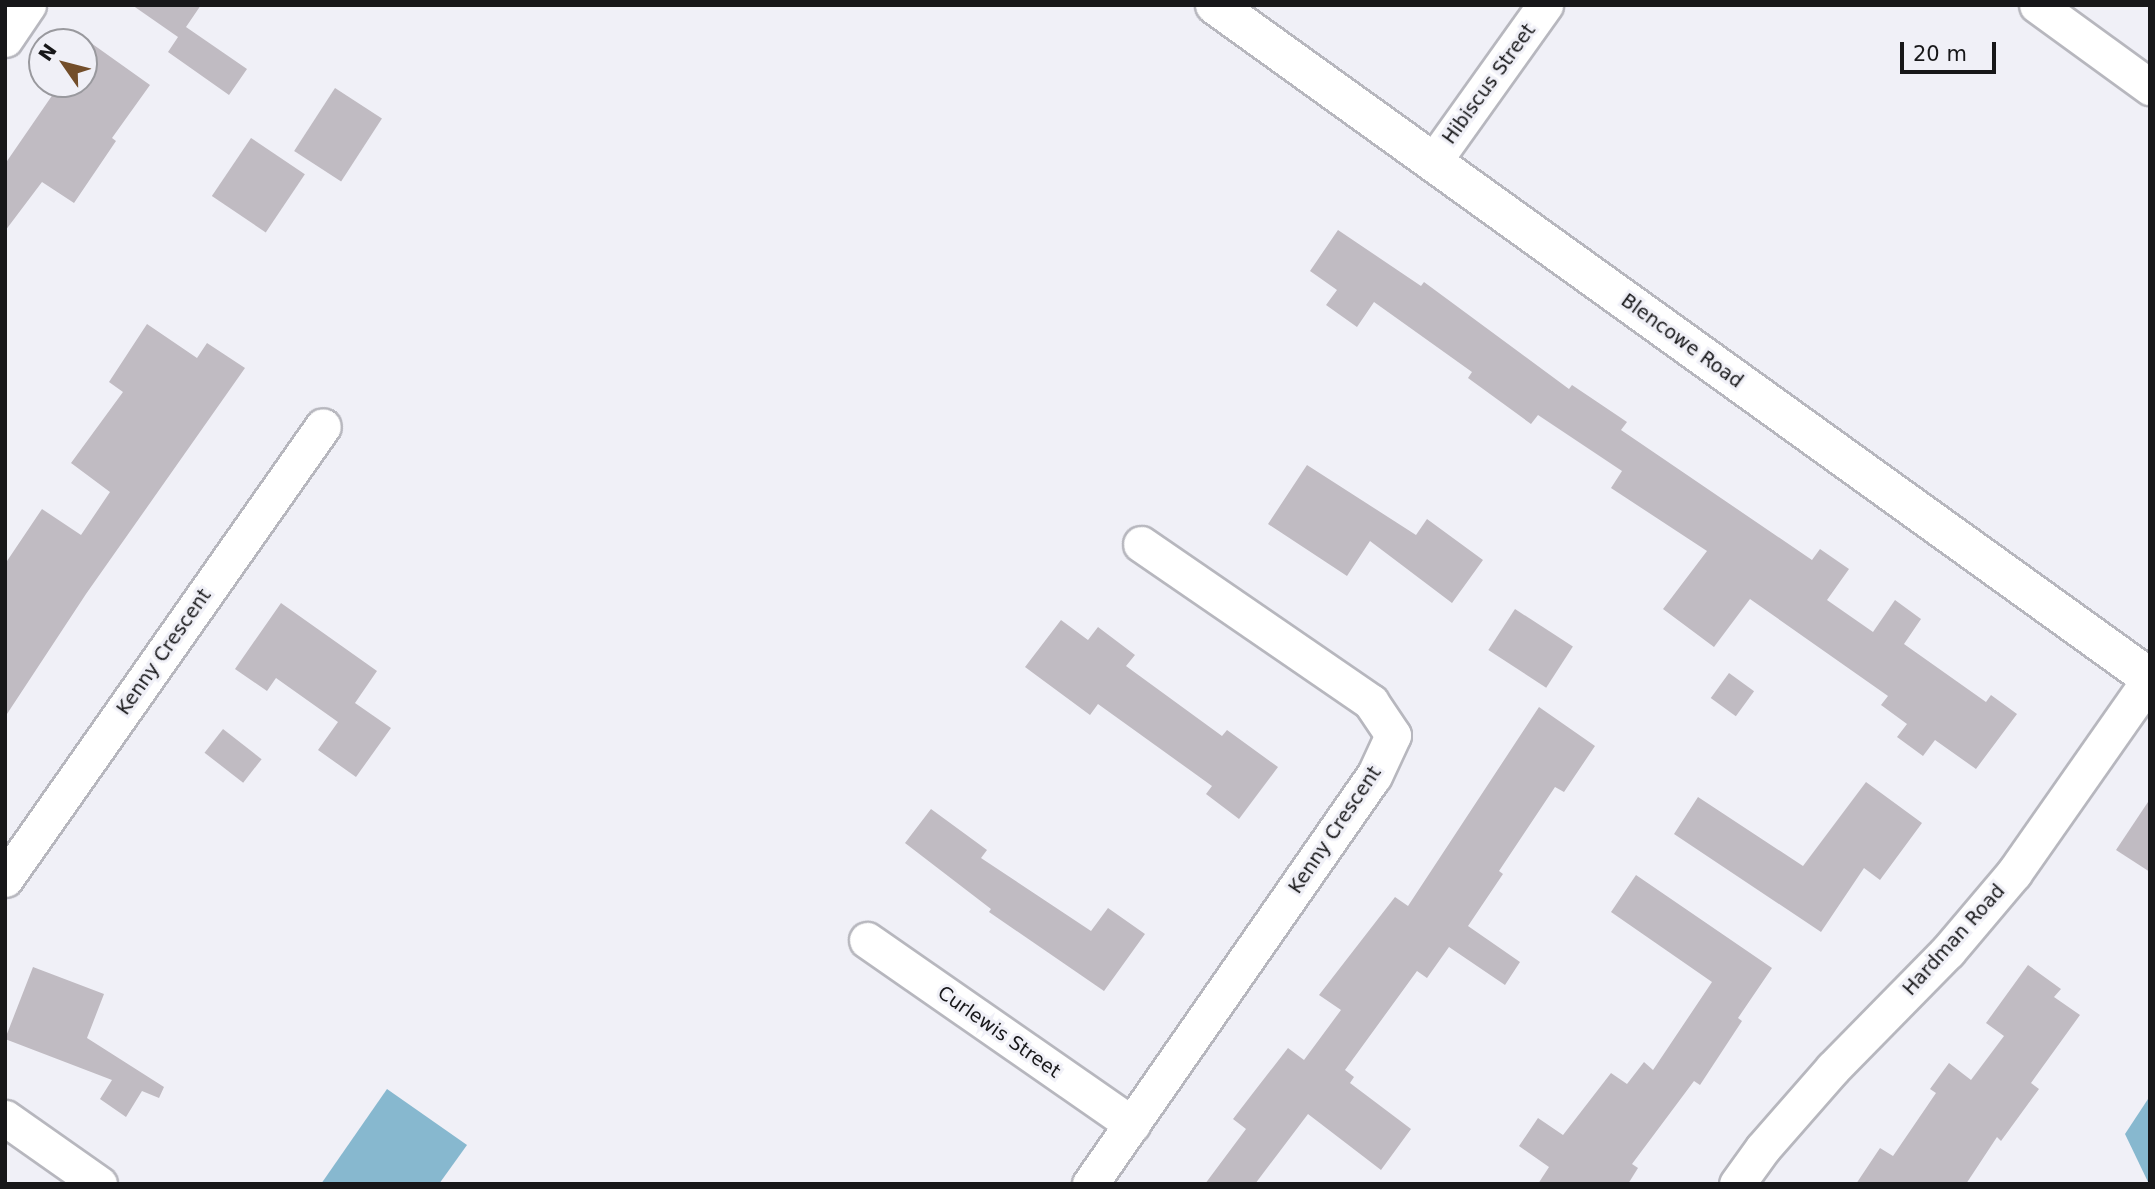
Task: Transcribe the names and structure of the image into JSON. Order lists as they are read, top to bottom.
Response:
{
  "streets": {
    "street": [
      "Hibiscus Street",
      "Blencowe Road",
      "Kenny Crescent",
      "Hardman Road",
      "Curlewis Street"
    ]
  },
  "crossings": [
    ["Hibiscus Street", "Blencowe Road"],
    ["Blencowe Road", "Hardman Road"],
    ["Kenny Crescent", "Curlewis Street"]
  ],
  "scale_bar": "20 m",
  "north": "top left"
}
